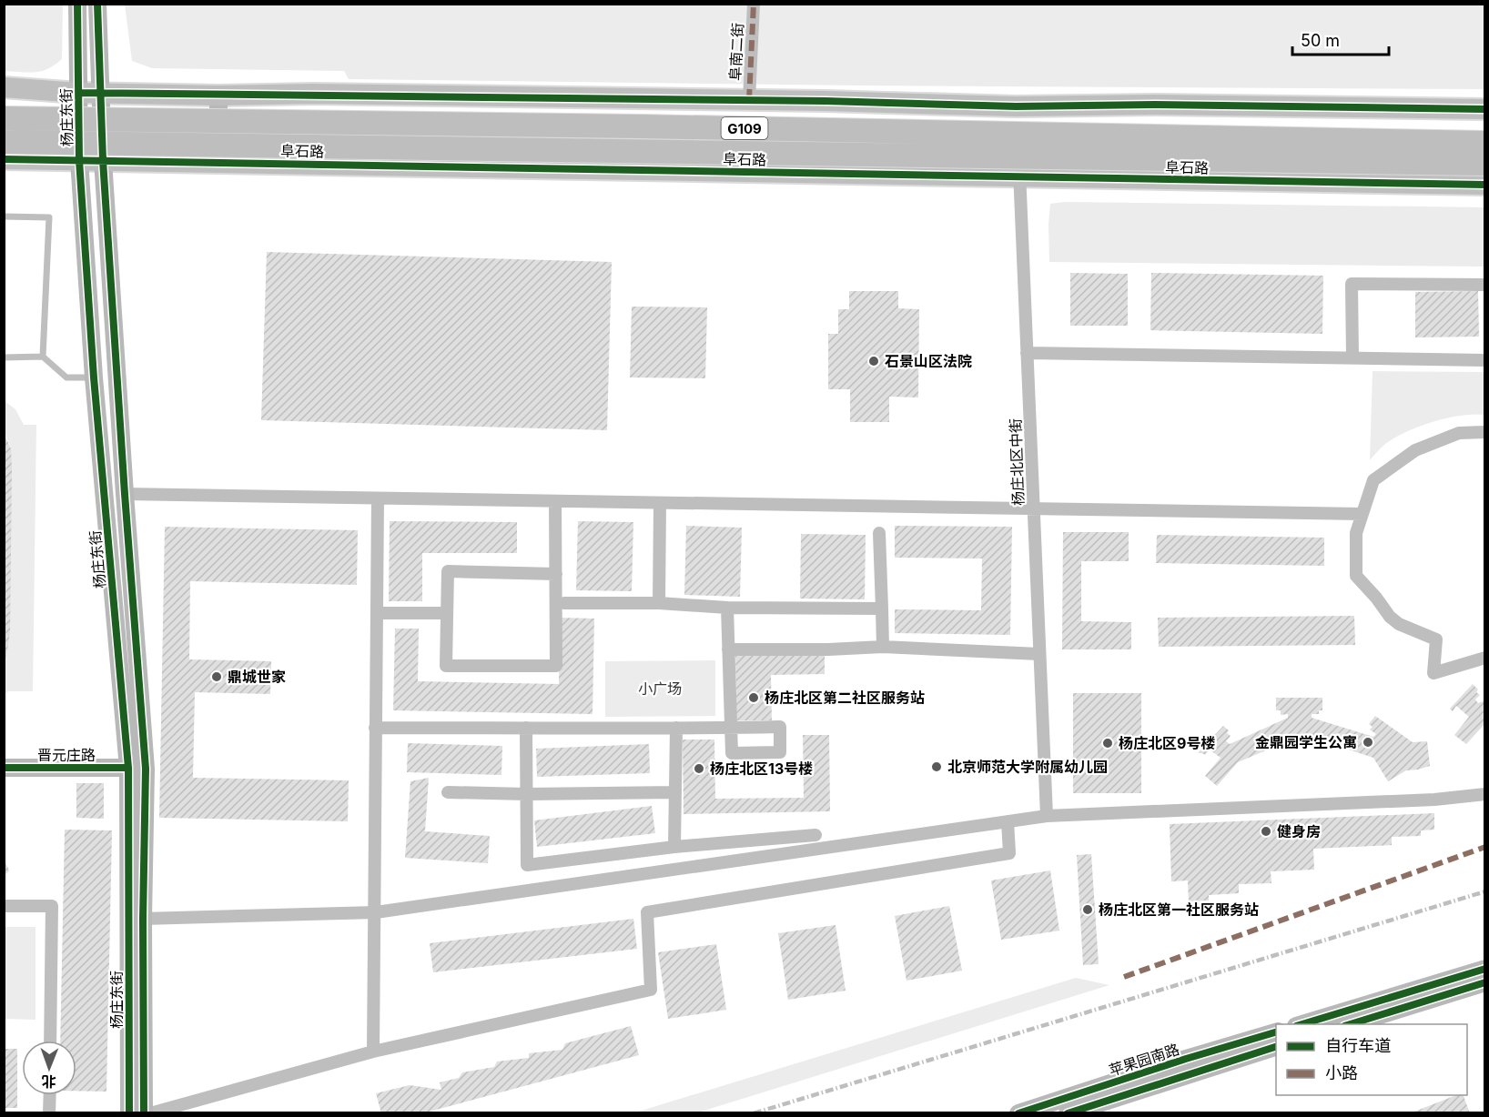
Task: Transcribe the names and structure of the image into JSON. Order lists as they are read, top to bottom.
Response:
{
  "streets": {
    "highway": ["G109", "阜石路"],
    "main road": ["杨庄东街", "晋元庄路", "苹果园南路"],
    "street": ["阜南二街", "杨庄北区中街"]
  },
  "crossings": [
    ["杨庄东街", "阜石路"],
    ["杨庄东街", "晋元庄路"],
    ["阜石路", "杨庄北区中街"]
  ],
  "parks": ["小广场"],
  "places": [
    "石景山区法院",
    "鼎城世家",
    "杨庄北区第二社区服务站",
    "金鼎园学生公寓",
    "杨庄北区9号楼",
    "北京师范大学附属幼儿园",
    "杨庄北区13号楼",
    "健身房",
    "杨庄北区第一社区服务站"
  ],
  "legend": ["自行车道", "小路"],
  "scale_bar": "50 m",
  "north": "bottom"
}
